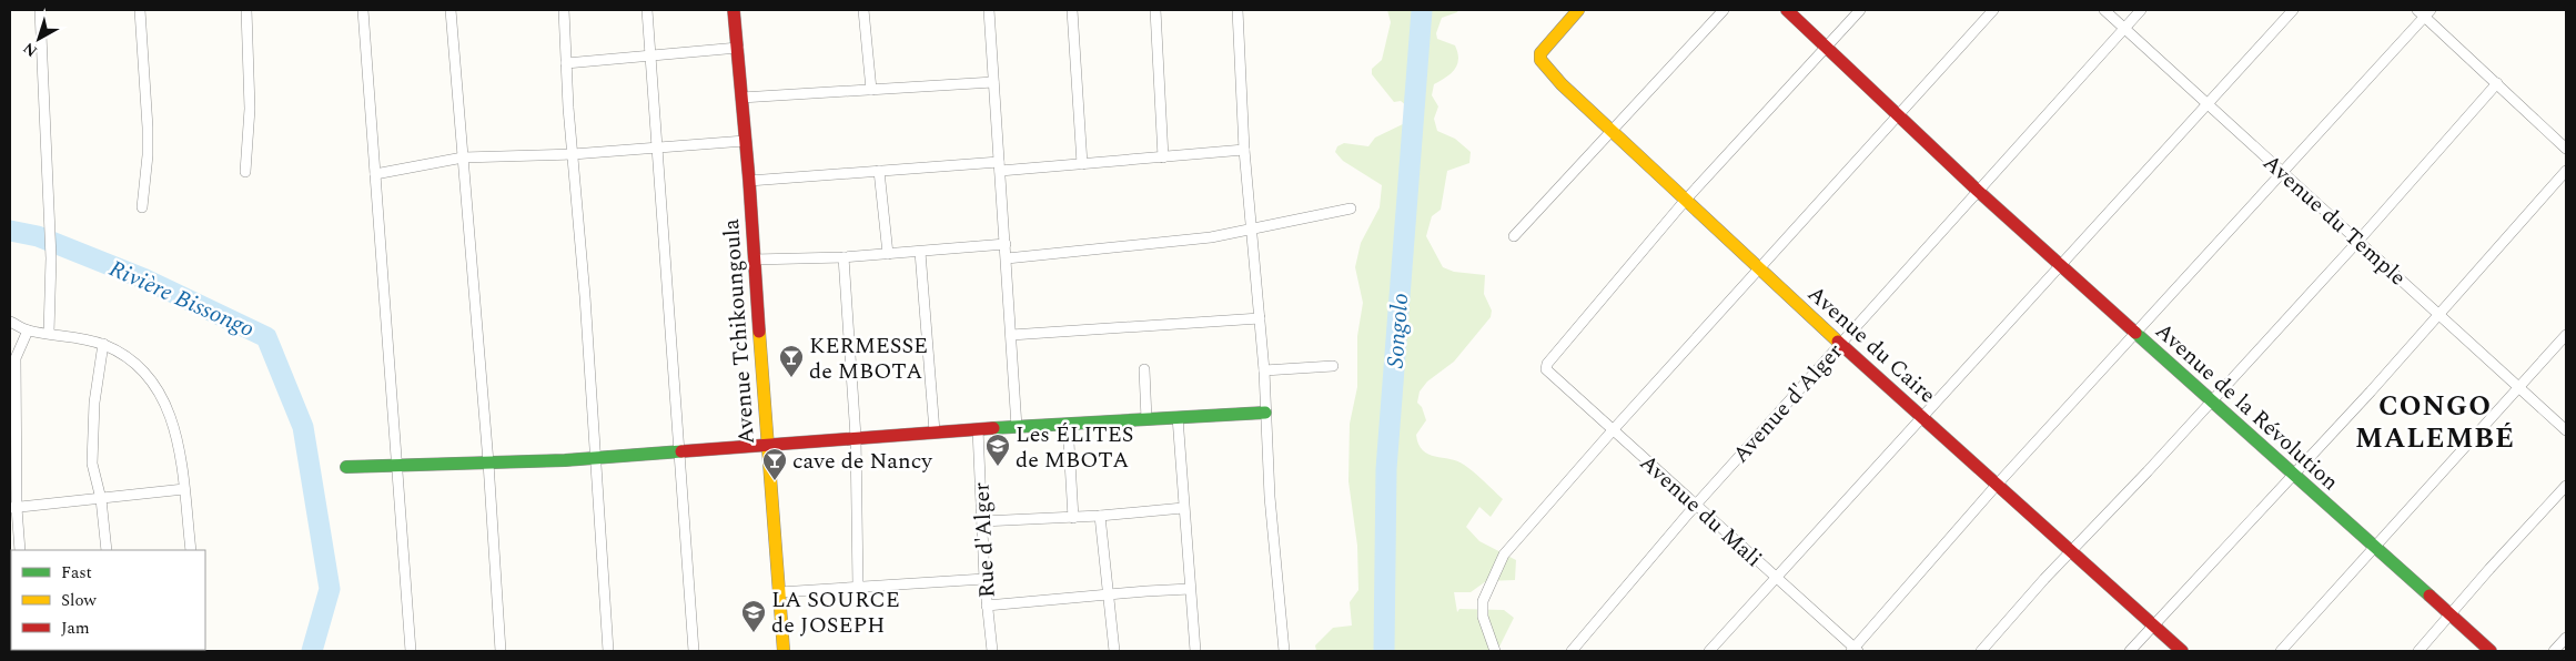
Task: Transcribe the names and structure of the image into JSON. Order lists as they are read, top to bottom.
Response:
{
  "streets": {
    "street": [
      "Avenue du Temple",
      "Avenue Tchikoungoula",
      "Avenue du Caire",
      "Avenue d'Alger",
      "Avenue de la Révolution",
      "Avenue du Mali",
      "Rue d'Alger"
    ]
  },
  "crossings": [
    ["Avenue du Temple", "Avenue d'Alger"],
    ["Avenue du Caire", "Avenue d'Alger"],
    ["Avenue du Caire", "Avenue du Mali"],
    ["Avenue d'Alger", "Avenue de la Révolution"],
    ["Avenue d'Alger", "Avenue du Mali"]
  ],
  "districts": ["CONGO MALEMBÉ"],
  "water": ["Rivière Bissongo", "Songolo"],
  "places": {
    "bar": ["KERMESSE de MBOTA", "cave de Nancy"],
    "school or university": ["Les ÉLITES de MBOTA", "LA SOURCE de JOSEPH"]
  },
  "legend": ["Fast", "Slow", "Jam"],
  "north": "bottom left"
}
